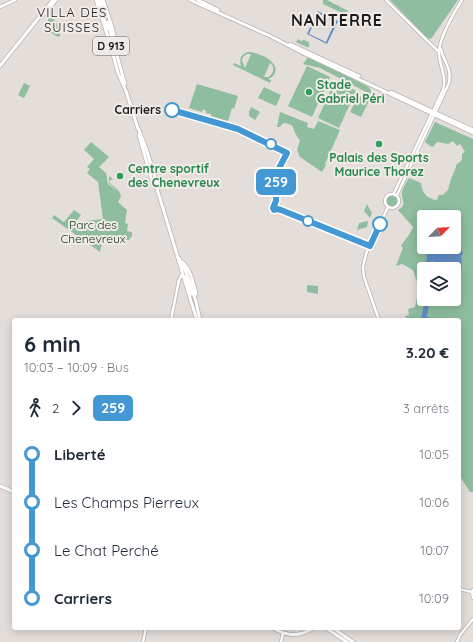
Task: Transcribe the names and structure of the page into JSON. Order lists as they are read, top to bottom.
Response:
{
  "streets": {
    "main road": ["D 913"]
  },
  "districts": ["VILLA DES SUISSES", "NANTERRE"],
  "parks": ["Parc des Chenevreux"],
  "places": [
    "Stade Gabriel Péri",
    "Carriers",
    "Palais des Sports Maurice Thorez",
    "Centre sportif des Chenevreux"
  ],
  "lines": ["bus line 259"],
  "north": "top right",
  "page": {
    "on_map": "259",
    "heading": ["6 min", "10:03 – 10:09 · Bus", "3.20 €"],
    "legs": ["2", "259", "3 arrêts"],
    "list": [
      {
        "name": "Liberté",
        "value": "10:05"
      },
      {
        "name": "Les Champs Pierreux",
        "value": "10:06"
      },
      {
        "name": "Le Chat Perché",
        "value": "10:07"
      },
      {
        "name": "Carriers",
        "value": "10:09"
      }
    ]
  }
}
